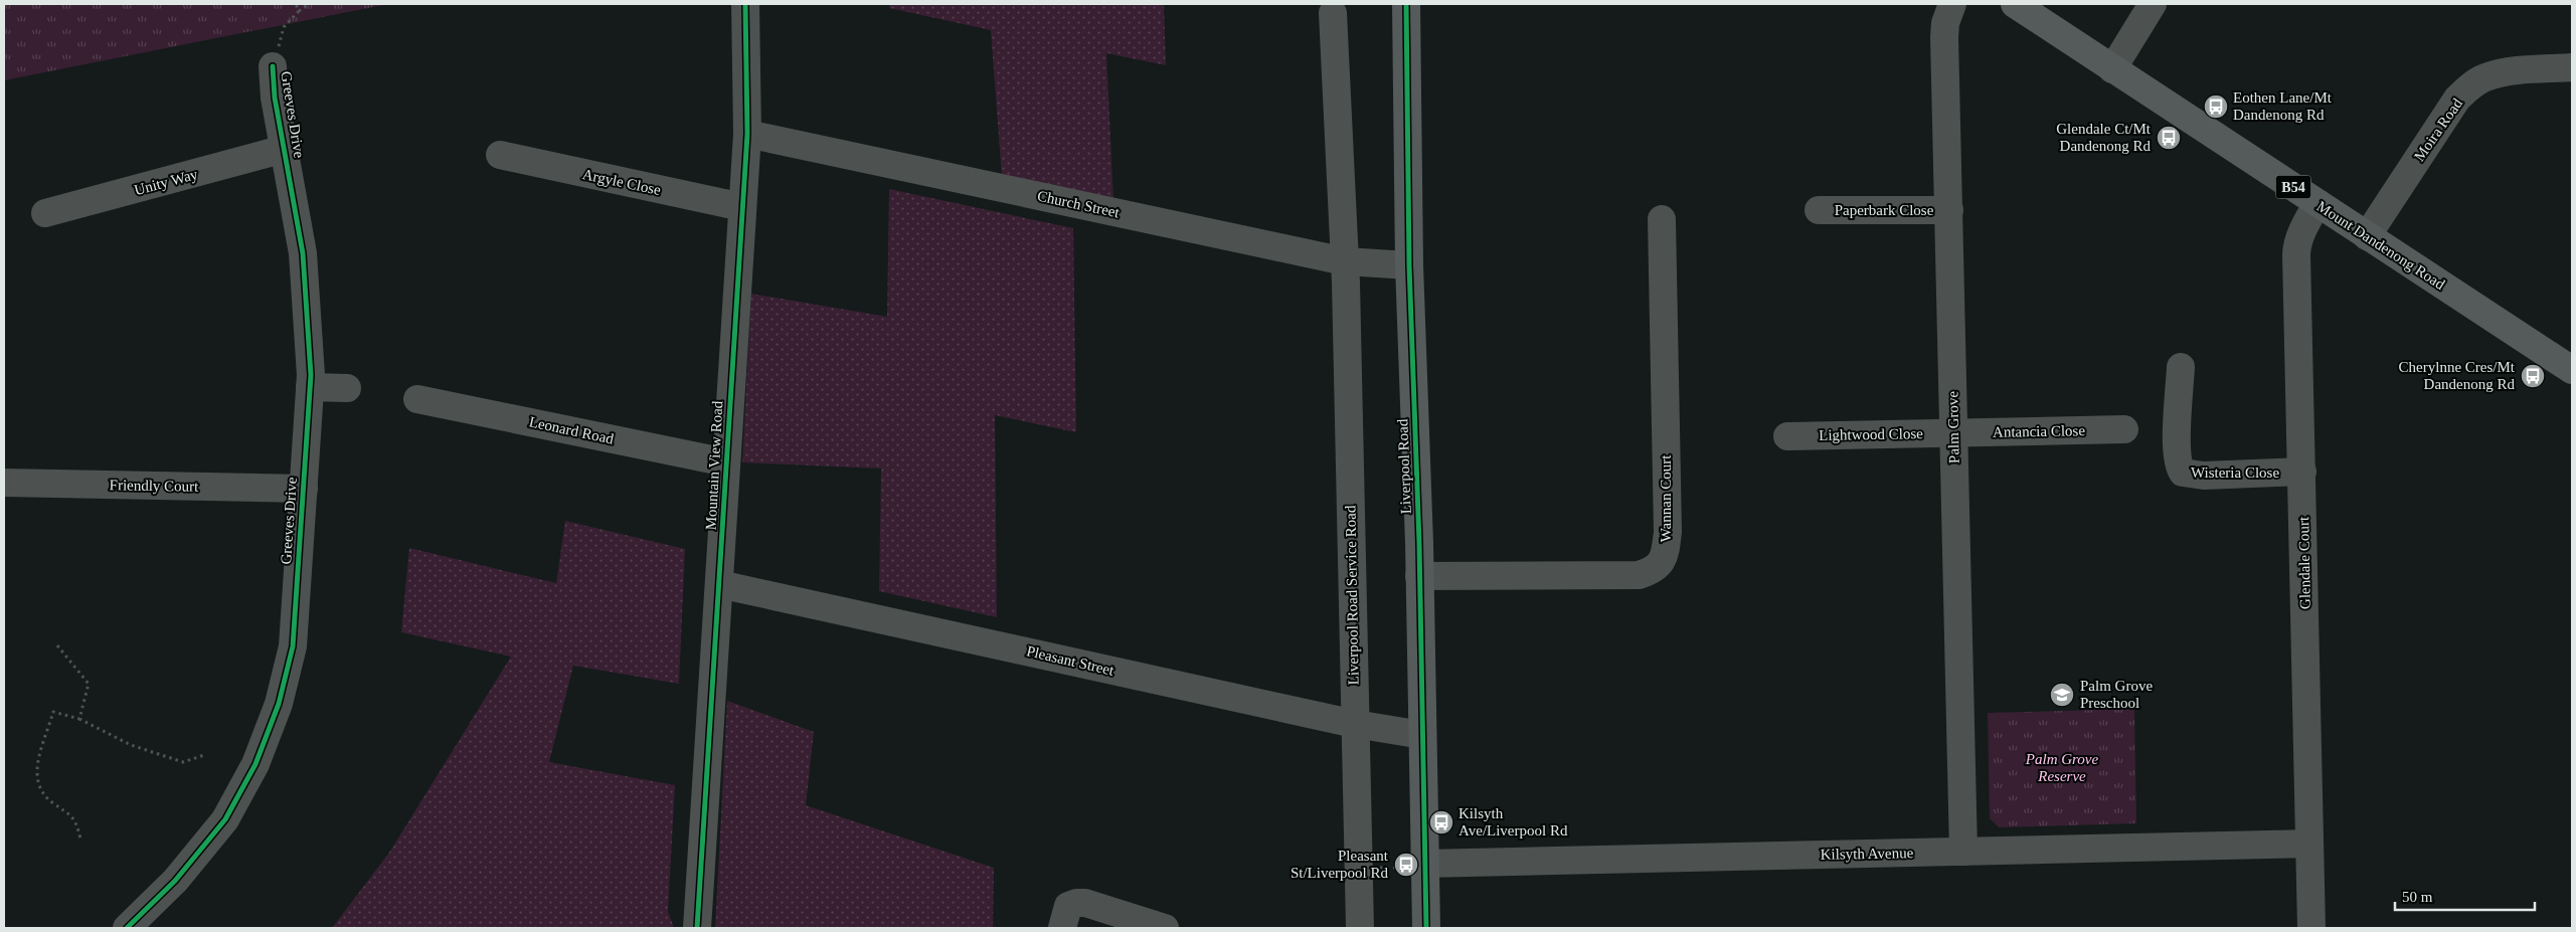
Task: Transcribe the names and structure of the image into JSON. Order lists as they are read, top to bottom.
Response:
{
  "streets": {
    "main road": ["B54", "Mount Dandenong Road", "Liverpool Road"],
    "street": [
      "Greeves Drive",
      "Moira Road",
      "Unity Way",
      "Argyle Close",
      "Church Street",
      "Paperbark Close",
      "Palm Grove",
      "Leonard Road",
      "Antancia Close",
      "Lightwood Close",
      "Mountain View Road",
      "Wisteria Close",
      "Friendly Court",
      "Wannan Court",
      "Glendale Court",
      "Liverpool Road Service Road",
      "Pleasant Street",
      "Kilsyth Avenue"
    ]
  },
  "crossings": [
    ["Greeves Drive", "Unity Way"],
    ["Greeves Drive", "Friendly Court"],
    ["Moira Road", "Mount Dandenong Road"],
    ["Argyle Close", "Mountain View Road"],
    ["Church Street", "Mountain View Road"],
    ["Church Street", "Liverpool Road"],
    ["Church Street", "Liverpool Road Service Road"],
    ["Paperbark Close", "Palm Grove"],
    ["Mount Dandenong Road", "Glendale Court"],
    ["Palm Grove", "Antancia Close"],
    ["Palm Grove", "Lightwood Close"],
    ["Palm Grove", "Kilsyth Avenue"],
    ["Leonard Road", "Mountain View Road"],
    ["Antancia Close", "Lightwood Close"],
    ["Mountain View Road", "Pleasant Street"],
    ["Liverpool Road", "Wannan Court"],
    ["Liverpool Road", "Pleasant Street"],
    ["Liverpool Road", "Kilsyth Avenue"],
    ["Wisteria Close", "Glendale Court"],
    ["Glendale Court", "Kilsyth Avenue"],
    ["Liverpool Road Service Road", "Pleasant Street"]
  ],
  "parks": ["Palm Grove Reserve"],
  "places": {
    "bus stop": [
      "Eothen Lane/Mt Dandenong Rd",
      "Glendale Ct/Mt Dandenong Rd",
      "Cherylnne Cres/Mt Dandenong Rd",
      "Kilsyth Ave/Liverpool Rd",
      "Pleasant St/Liverpool Rd"
    ],
    "school or university": ["Palm Grove Preschool"]
  },
  "scale_bar": "50 m"
}
